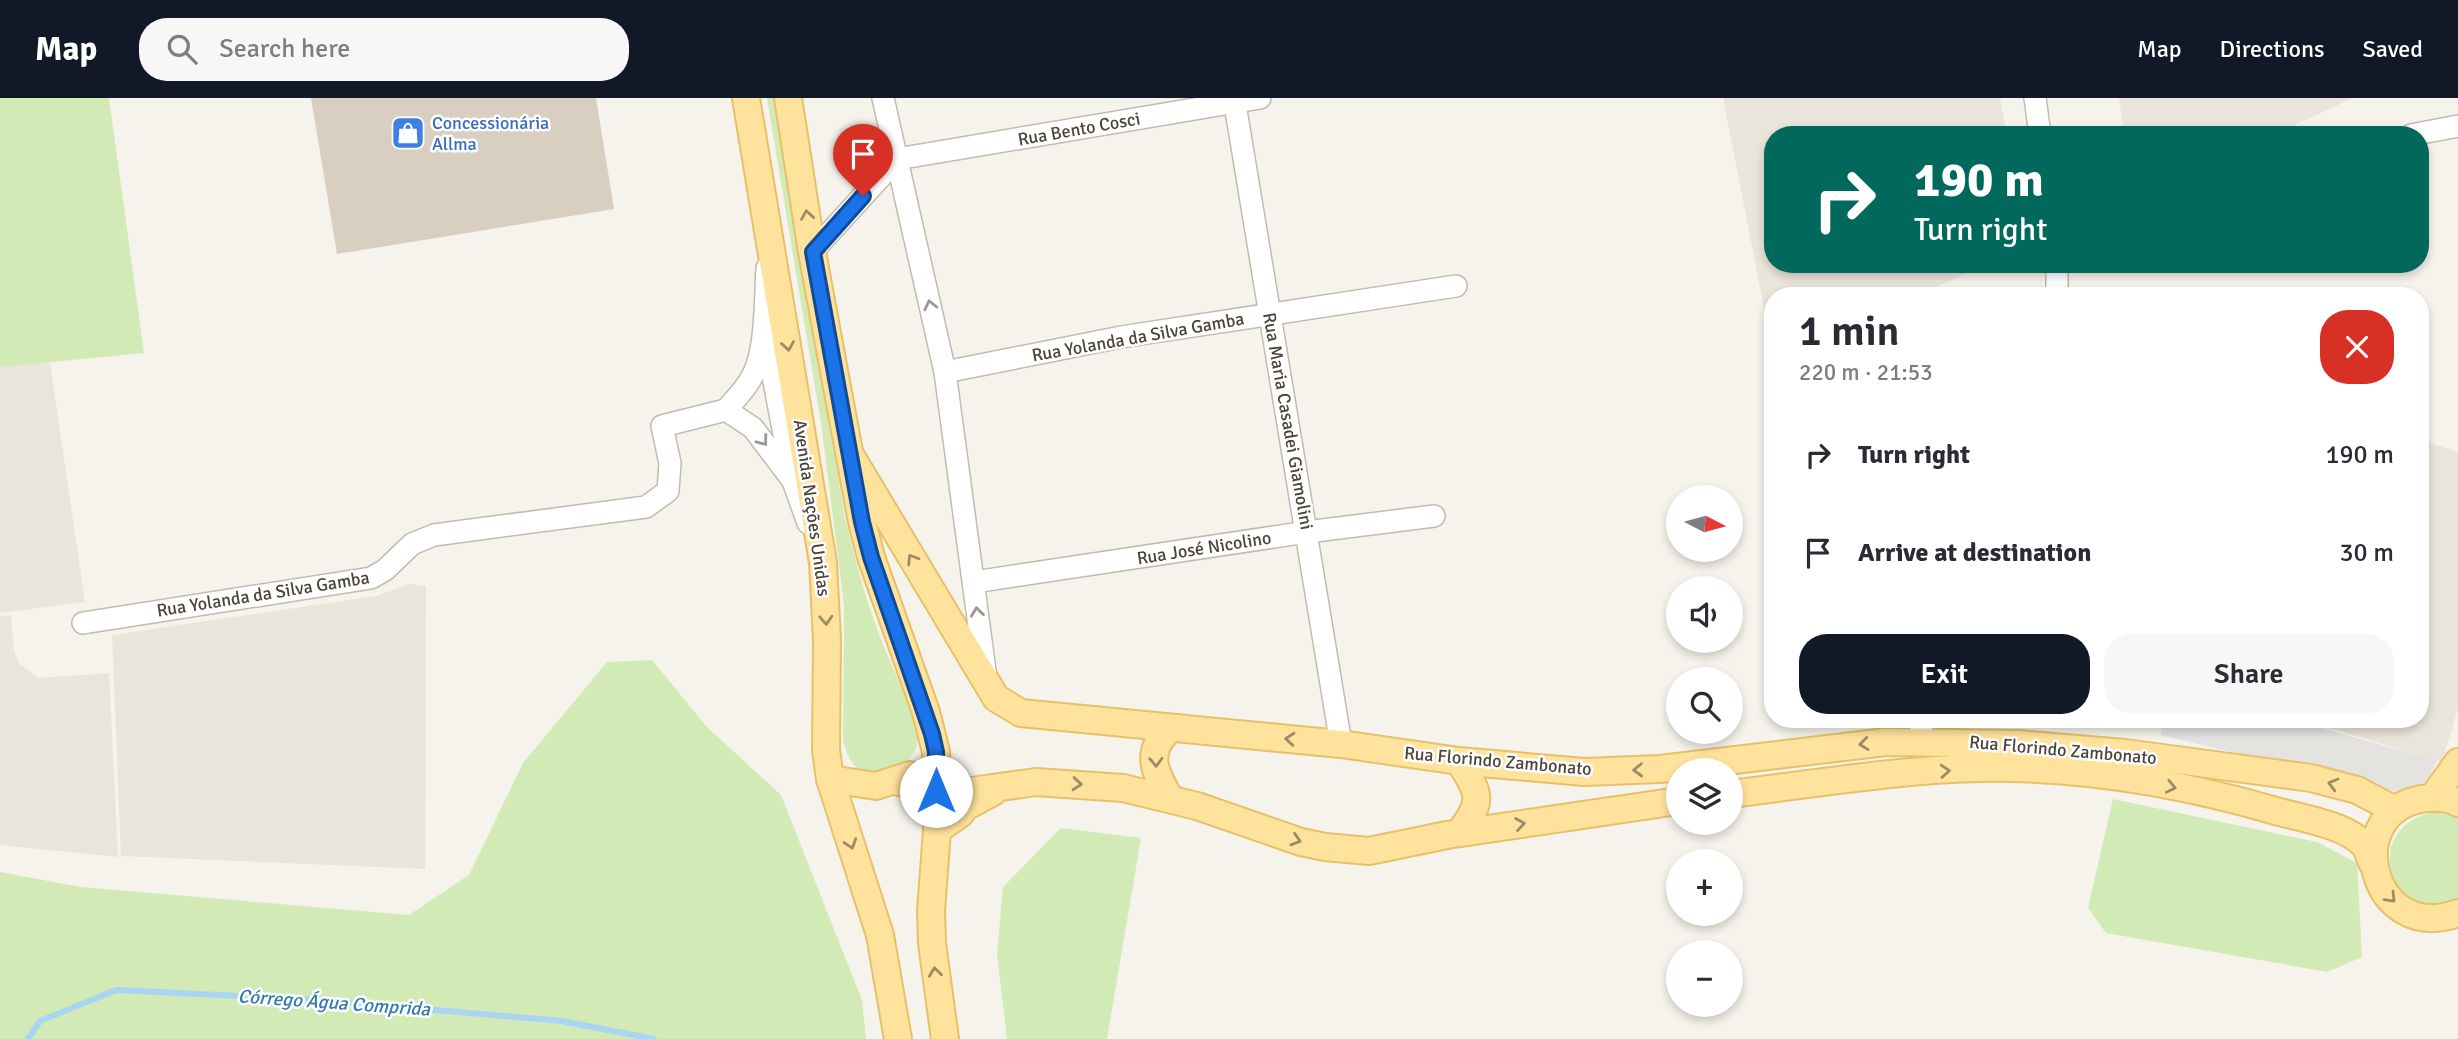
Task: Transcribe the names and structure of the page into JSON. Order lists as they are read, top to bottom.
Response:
{
  "streets": {
    "main road": ["Avenida Nações Unidas", "Rua Florindo Zambonato"],
    "street": [
      "Rua Bento Cosci",
      "Rua Yolanda da Silva Gamba",
      "Rua Maria Casadei Giamolini",
      "Rua José Nicolino"
    ]
  },
  "crossings": [
    ["Rua Bento Cosci", "Rua Maria Casadei Giamolini"],
    ["Rua Yolanda da Silva Gamba", "Rua Maria Casadei Giamolini"],
    ["Rua Maria Casadei Giamolini", "Rua José Nicolino"],
    ["Rua Maria Casadei Giamolini", "Rua Florindo Zambonato"]
  ],
  "water": ["Córrego Água Comprida"],
  "places": {
    "shop": ["Concessionária Allma"]
  },
  "north": "right",
  "page": {
    "header": "Map",
    "search": "Search here",
    "nav": ["Map", "Directions", "Saved"],
    "turn": ["190 m", "Turn right"],
    "heading": ["1 min", "220 m · 21:53"],
    "list": [
      {
        "name": "Turn right",
        "value": "190 m"
      },
      {
        "name": "Arrive at destination",
        "value": "30 m"
      }
    ],
    "map_buttons": ["+", "−"],
    "buttons": ["Exit", "Share"]
  }
}
